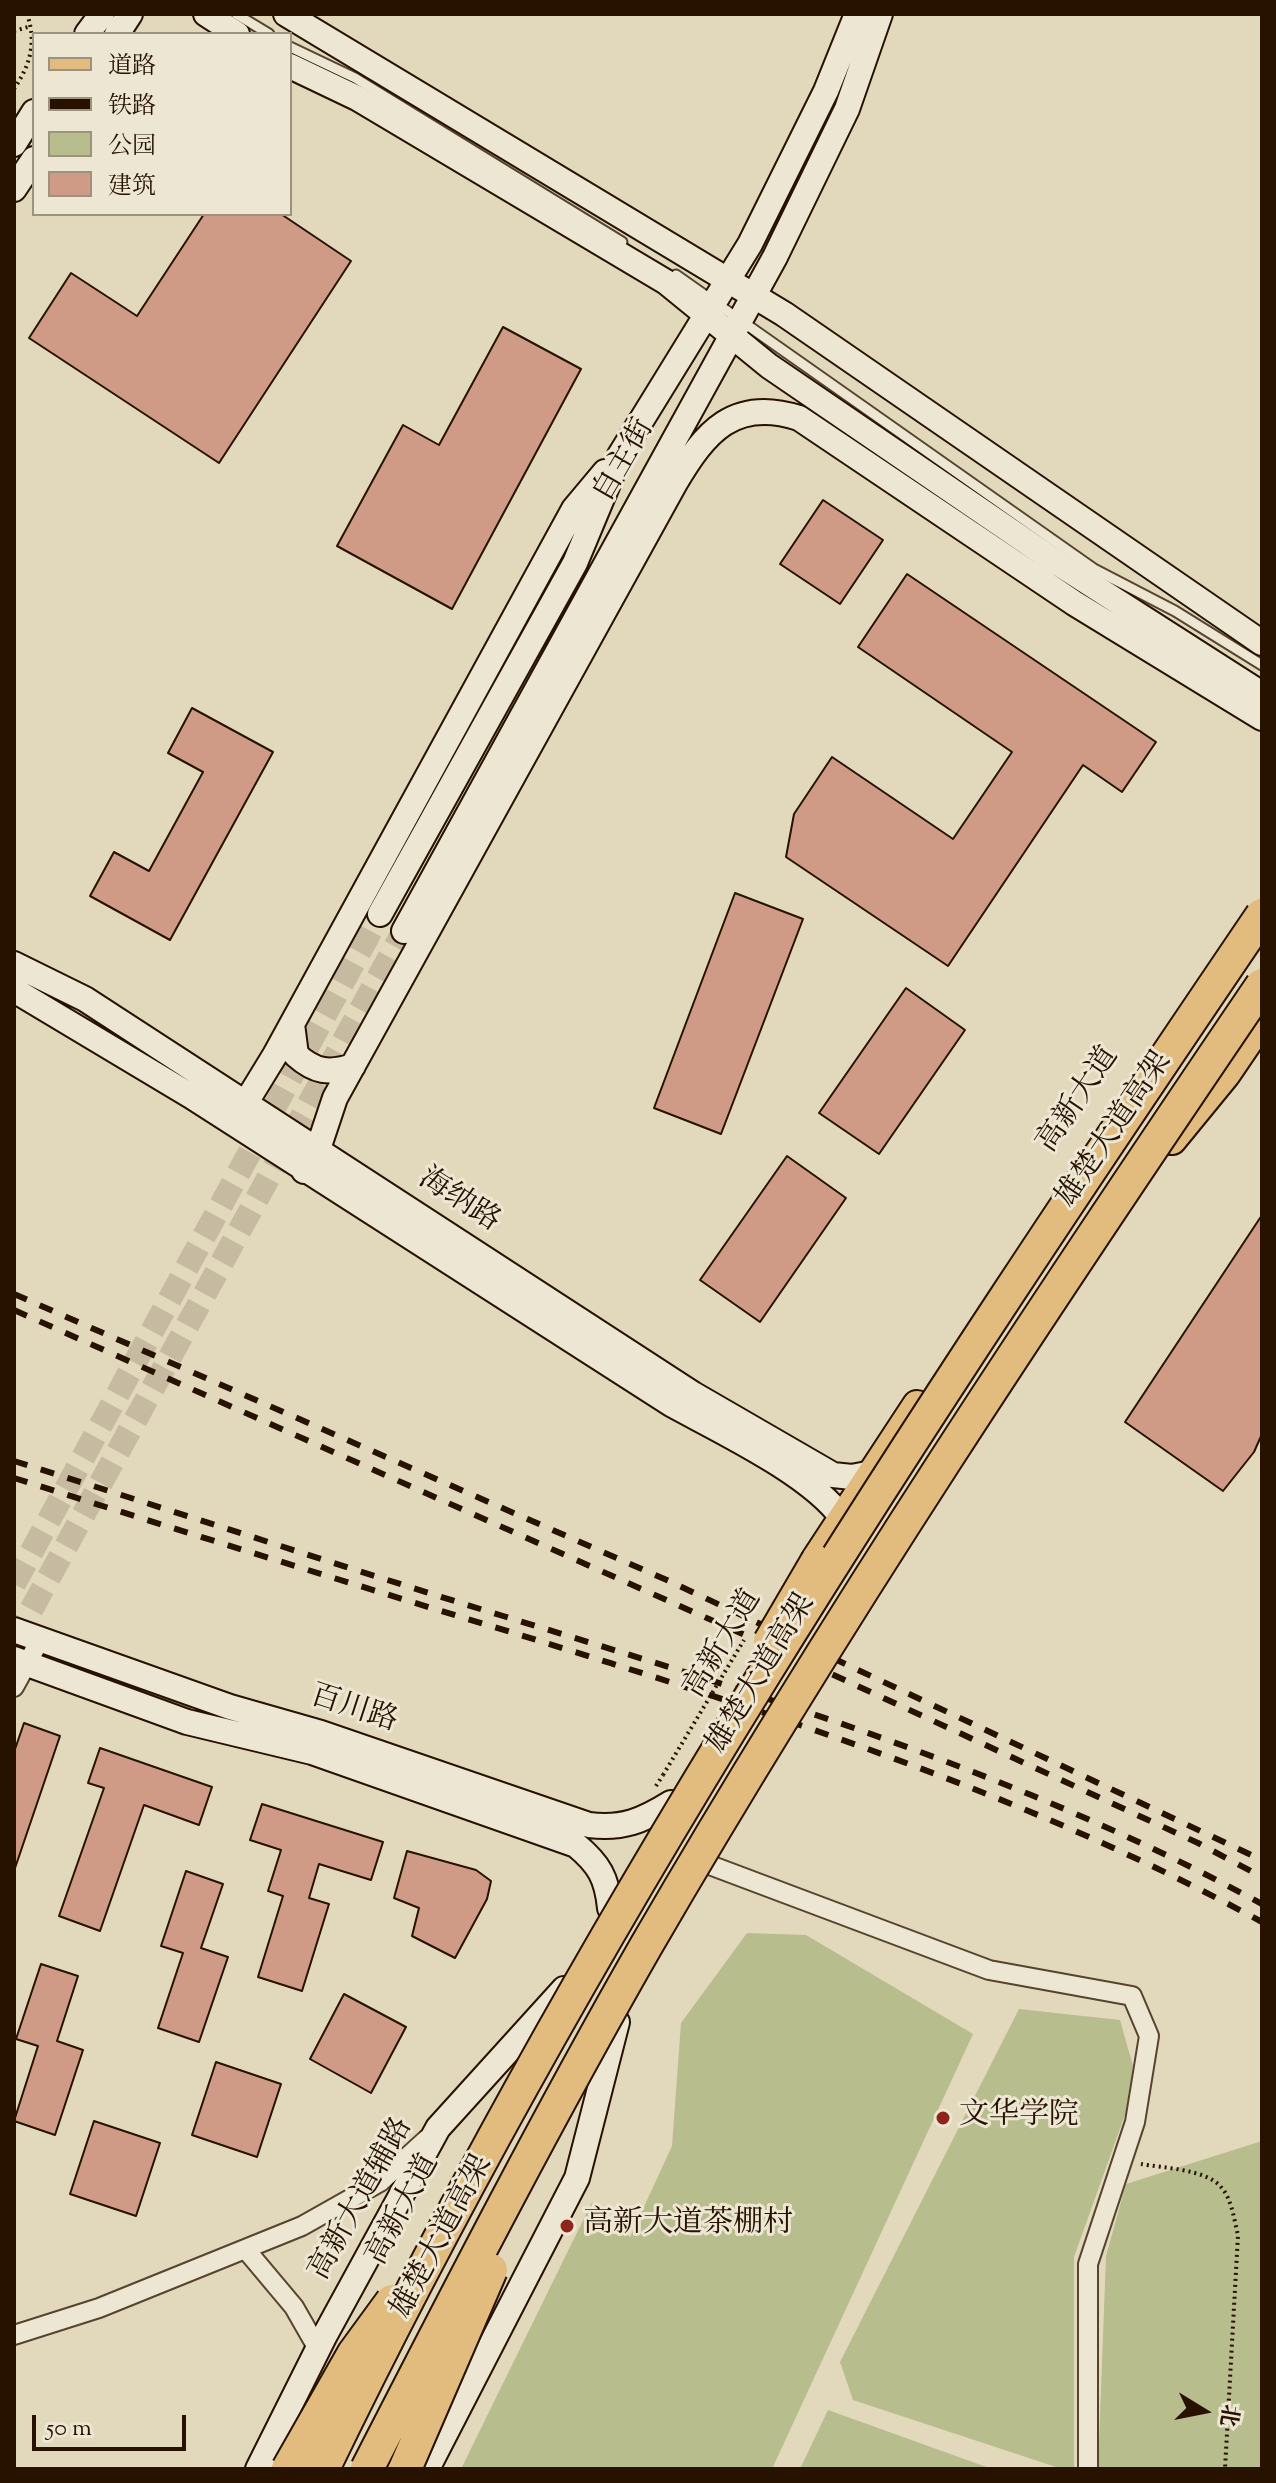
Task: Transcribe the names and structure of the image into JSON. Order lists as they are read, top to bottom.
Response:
{
  "streets": {
    "highway": ["雄楚大道高架"],
    "main road": [
      "自主街",
      "高新大道",
      "海纳路",
      "百川路",
      "高新大道辅路"
    ]
  },
  "crossings": [
    ["高新大道", "海纳路"],
    ["高新大道", "百川路"],
    ["高新大道", "高新大道辅路"]
  ],
  "places": ["文华学院", "高新大道茶棚村"],
  "legend": [
    "道路",
    "铁路",
    "公园",
    "建筑"
  ],
  "scale_bar": "50 m",
  "north": "right"
}
